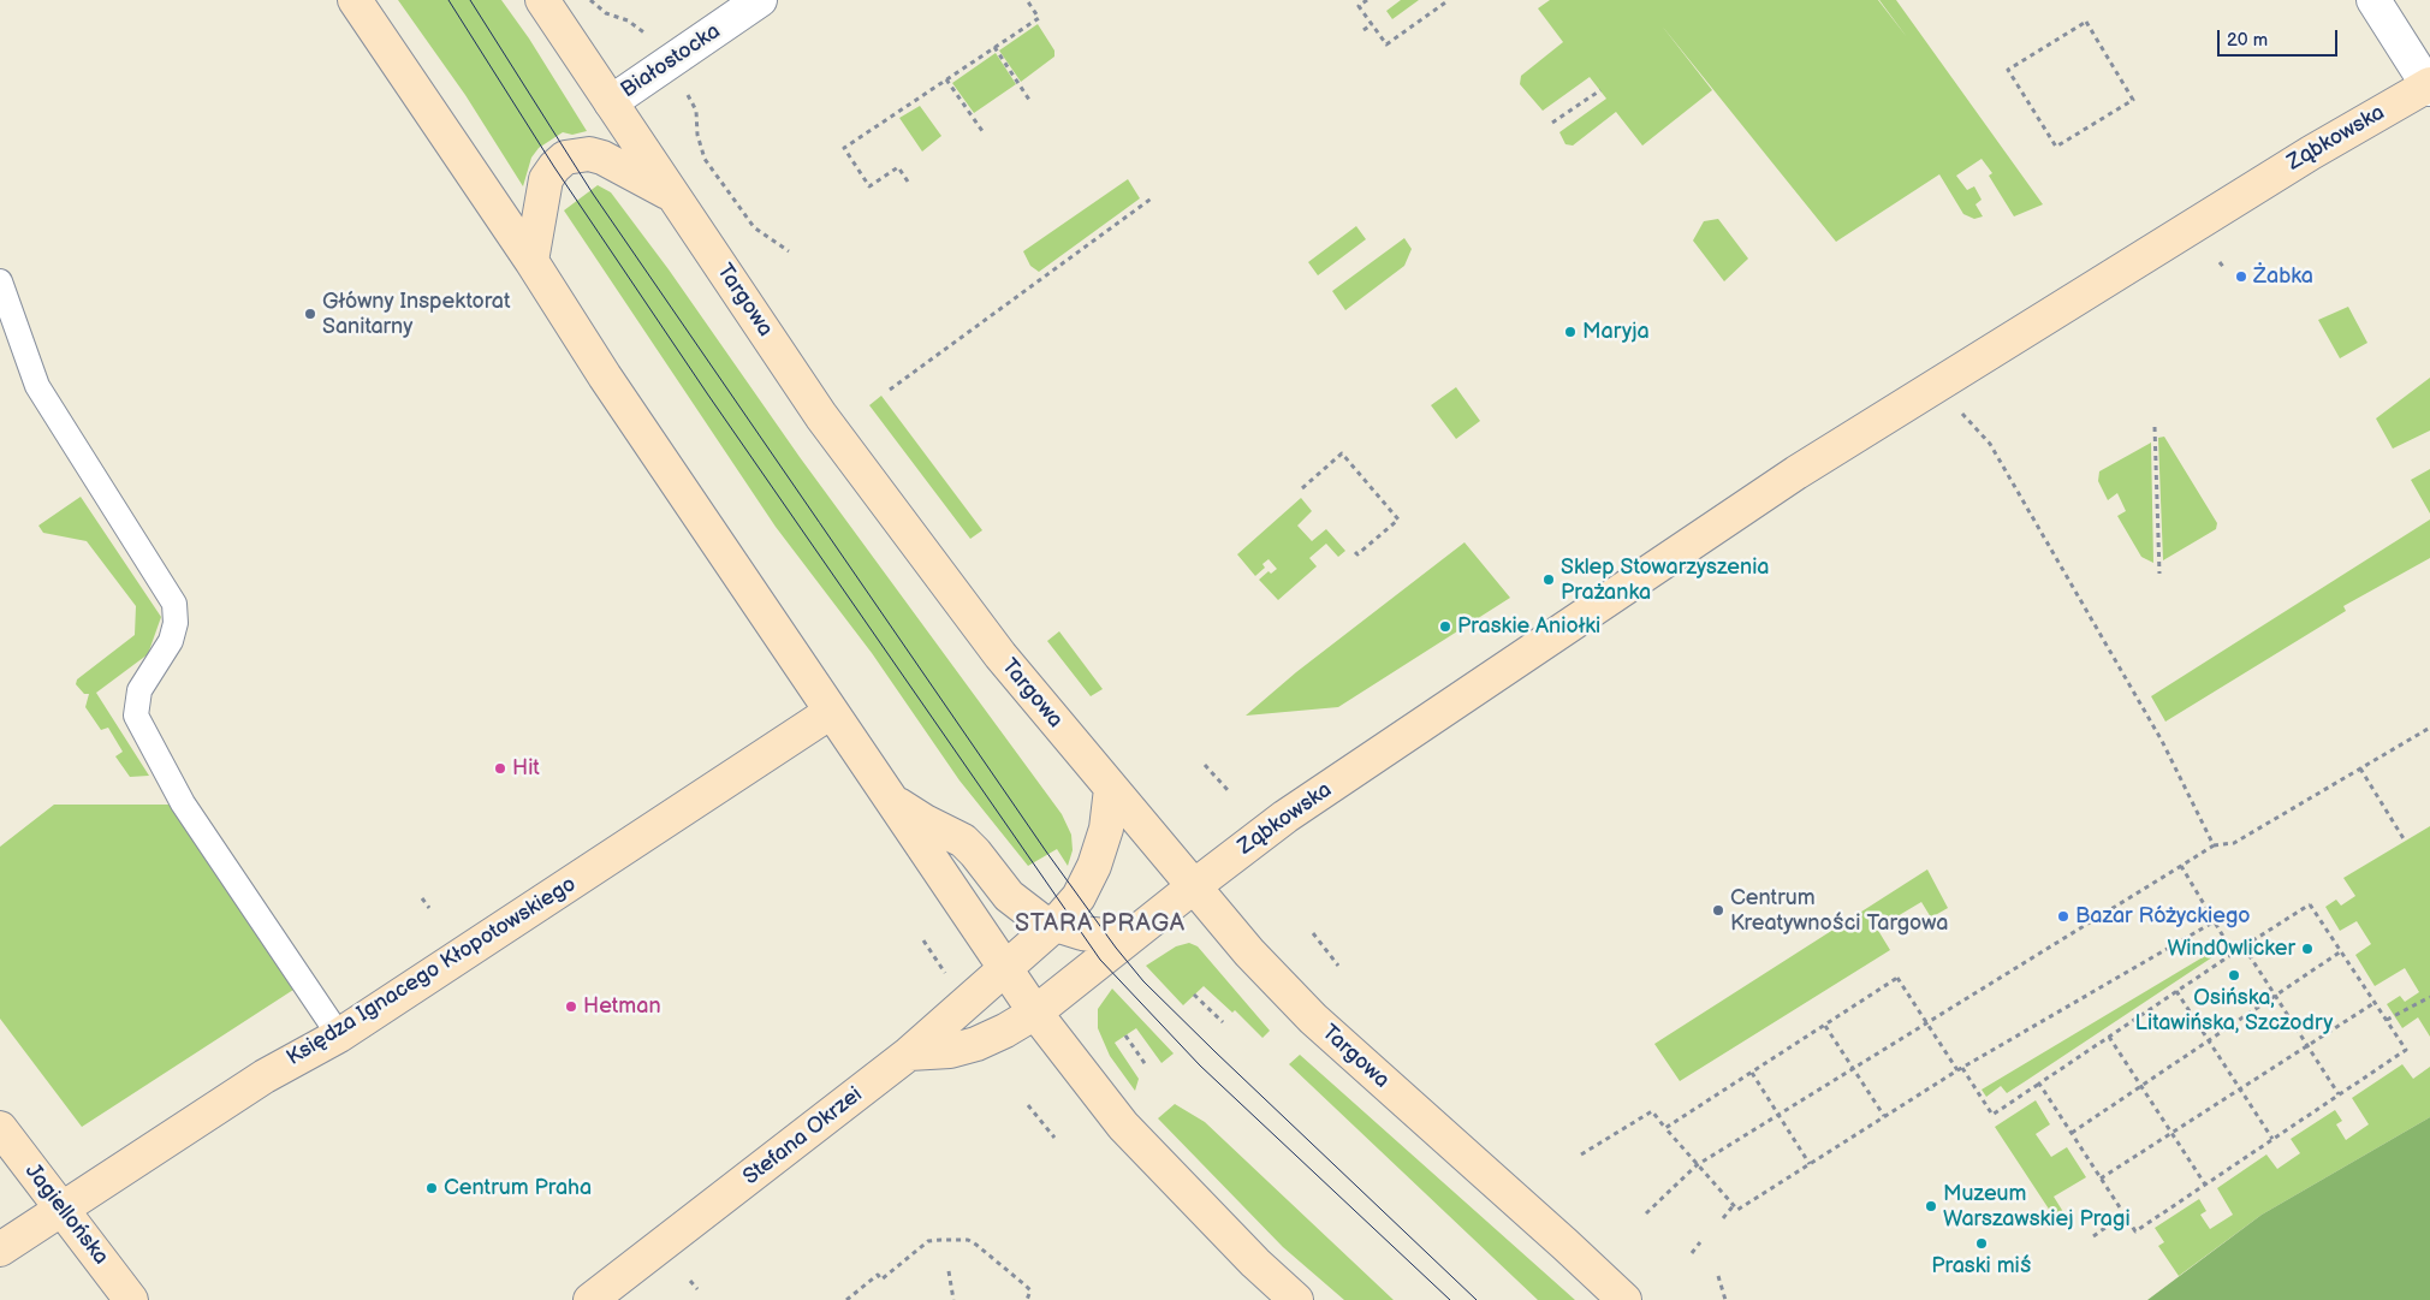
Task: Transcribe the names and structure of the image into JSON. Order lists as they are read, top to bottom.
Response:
{
  "streets": {
    "street": [
      "Białostocka",
      "Ząbkowska",
      "Targowa",
      "Księdza Ignacego Kłopotowskiego",
      "Stefana Okrzei",
      "Jagiellońska"
    ]
  },
  "crossings": [
    ["Białostocka", "Targowa"],
    ["Ząbkowska", "Targowa"],
    ["Targowa", "Stefana Okrzei"],
    ["Księdza Ignacego Kłopotowskiego", "Jagiellońska"]
  ],
  "districts": ["STARA PRAGA"],
  "places": [
    "Żabka",
    "Główny Inspektorat Sanitarny",
    "Maryja",
    "Sklep Stowarzyszenia Prażanka",
    "Praskie Aniołki",
    "Hit",
    "Centrum Kreatywności Targowa",
    "Bazar Różyckiego",
    "Wind0wlicker",
    "Osińska, Litawińska, Szczodry",
    "Hetman",
    "Centrum Praha",
    "Muzeum Warszawskiej Pragi",
    "Praski miś"
  ],
  "scale_bar": "20 m"
}
